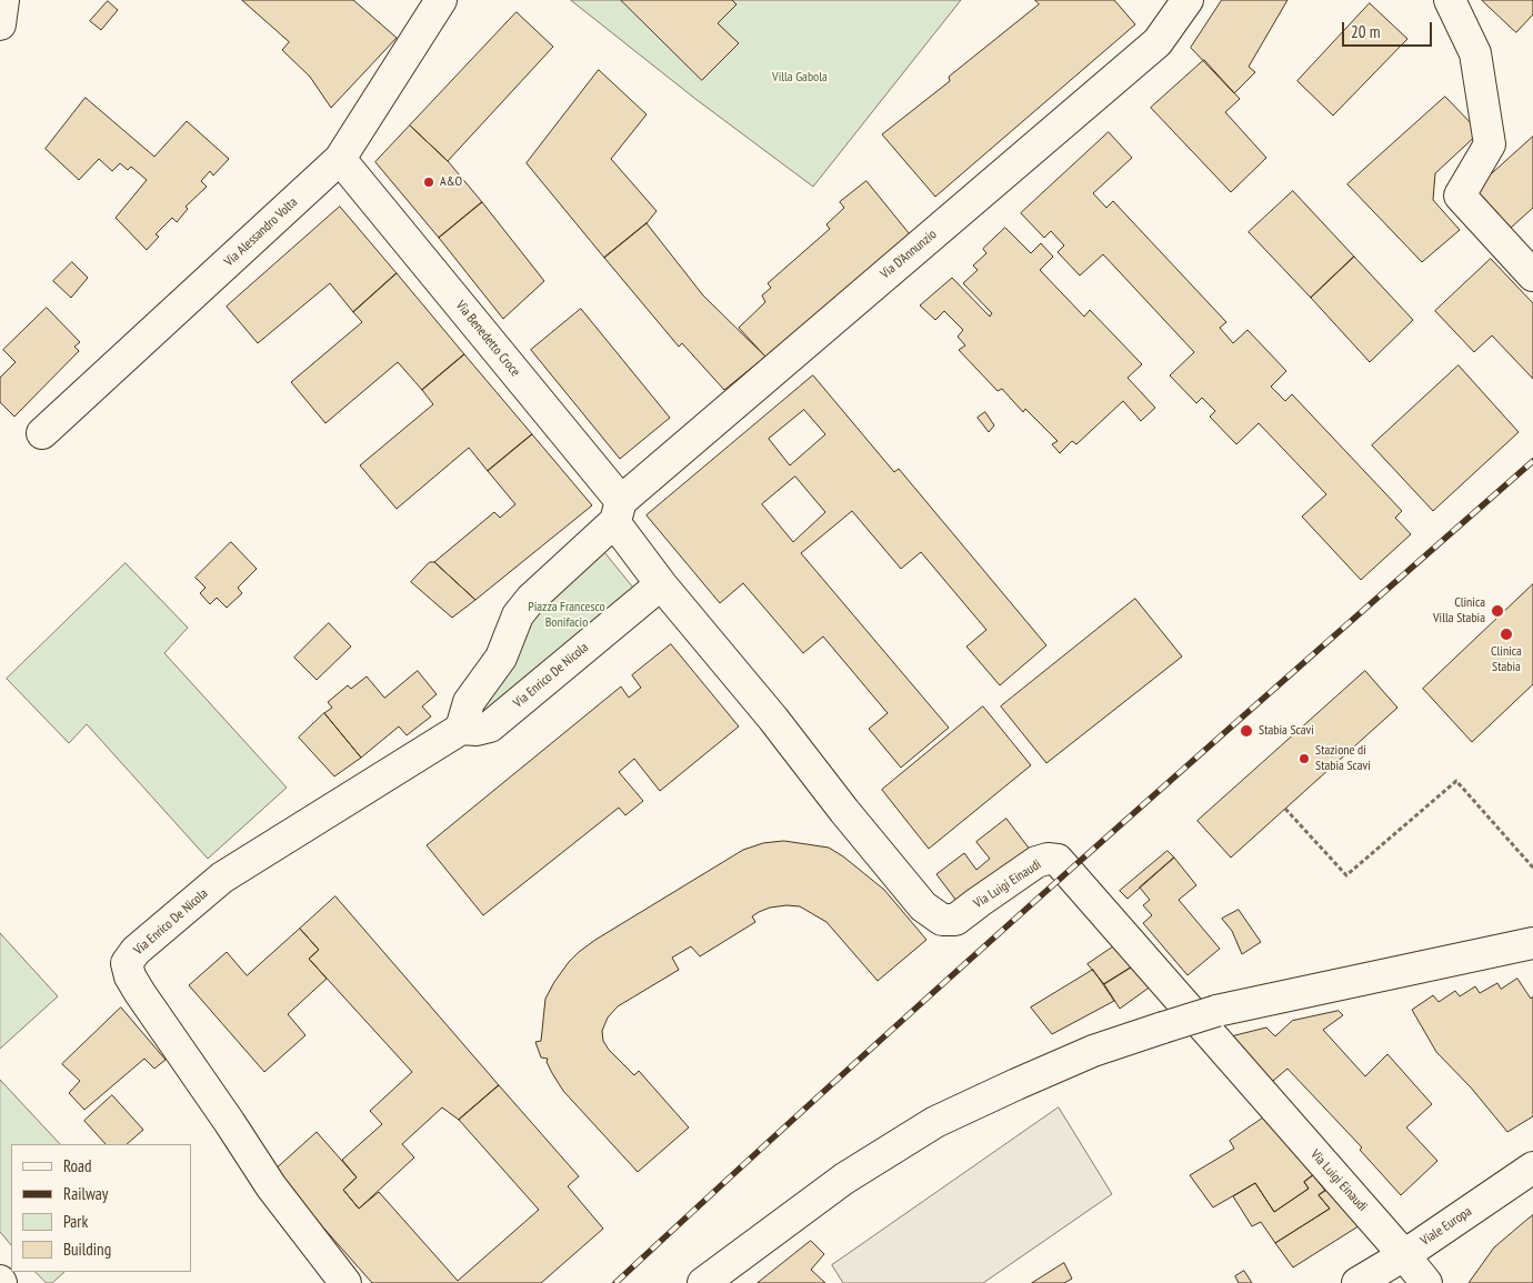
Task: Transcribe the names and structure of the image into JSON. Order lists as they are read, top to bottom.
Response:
{
  "streets": {
    "main road": [
      "Via Alessandro Volta",
      "Via D'Annunzio",
      "Via Benedetto Croce",
      "Via Enrico De Nicola",
      "Via Luigi Einaudi",
      "Viale Europa"
    ]
  },
  "crossings": [
    ["Via Alessandro Volta", "Via Benedetto Croce"],
    ["Via D'Annunzio", "Via Benedetto Croce"],
    ["Via Benedetto Croce", "Via Enrico De Nicola"],
    ["Via Benedetto Croce", "Via Luigi Einaudi"],
    ["Via Enrico De Nicola", "Via Luigi Einaudi"],
    ["Via Luigi Einaudi", "Viale Europa"]
  ],
  "parks": ["Villa Gabola", "Piazza Francesco Bonifacio"],
  "places": [
    "A&O",
    "Clinica Villa Stabia",
    "Clinica Stabia",
    "Stabia Scavi",
    "Stazione di Stabia Scavi"
  ],
  "legend": [
    "Road",
    "Railway",
    "Park",
    "Building"
  ],
  "scale_bar": "20 m"
}
